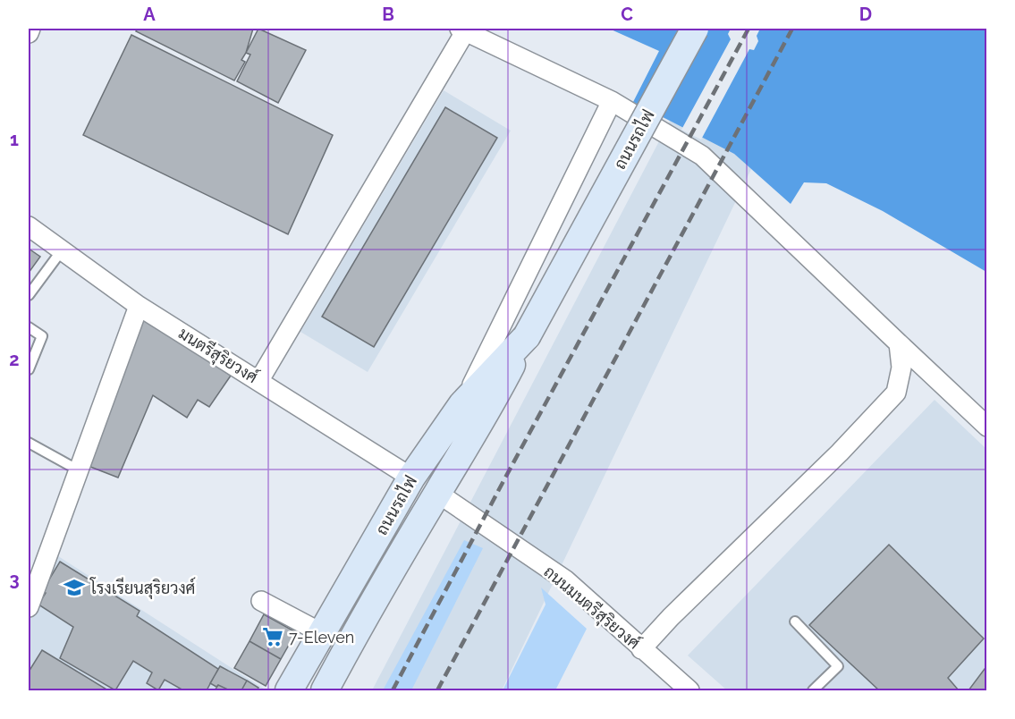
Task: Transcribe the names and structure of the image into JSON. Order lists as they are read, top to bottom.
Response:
{
  "streets": {
    "main road": ["ถนนรถไฟ"],
    "street": ["มนตรีสุริยวงศ์", "ถนนมนตรีสุริยวงศ์"]
  },
  "crossings": [
    ["ถนนรถไฟ", "มนตรีสุริยวงศ์"],
    ["ถนนรถไฟ", "ถนนมนตรีสุริยวงศ์"]
  ],
  "places": {
    "school or university": ["โรงเรียนสุริยวงศ์"],
    "supermarket": ["7-Eleven"]
  },
  "grid": {
    "columns": [
      "A",
      "B",
      "C",
      "D"
    ],
    "rows": ["1", "2", "3"]
  }
}
